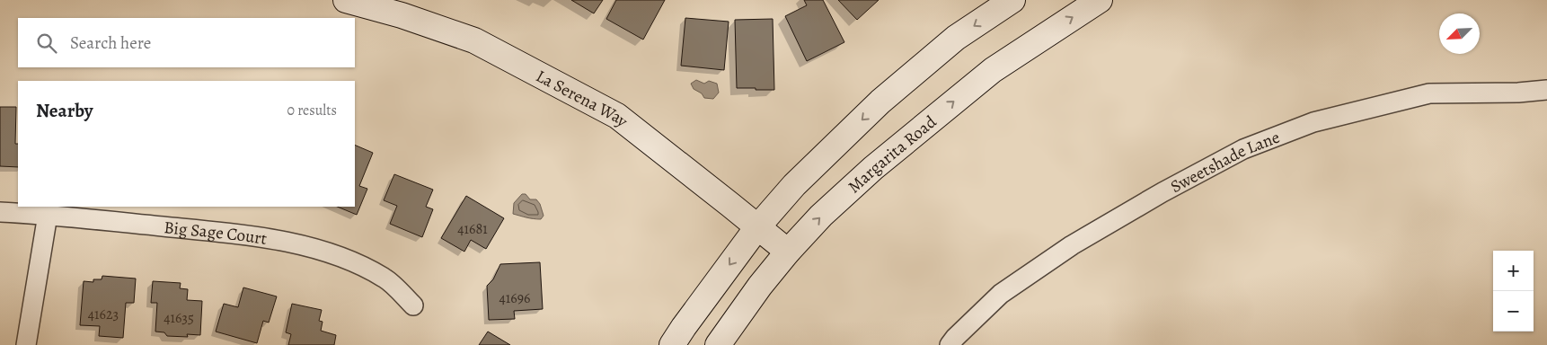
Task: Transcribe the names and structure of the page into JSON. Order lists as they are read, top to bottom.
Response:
{
  "streets": {
    "main road": ["La Serena Way", "Margarita Road"],
    "street": ["Sweetshade Lane", "Big Sage Court"]
  },
  "crossings": [
    ["La Serena Way", "Margarita Road"]
  ],
  "house_numbers": [
    "41681",
    "41696",
    "41623",
    "41635"
  ],
  "north": "bottom left",
  "page": {
    "search": "Search here",
    "heading": ["Nearby", "0 results"],
    "map_buttons": ["+", "−"]
  }
}
